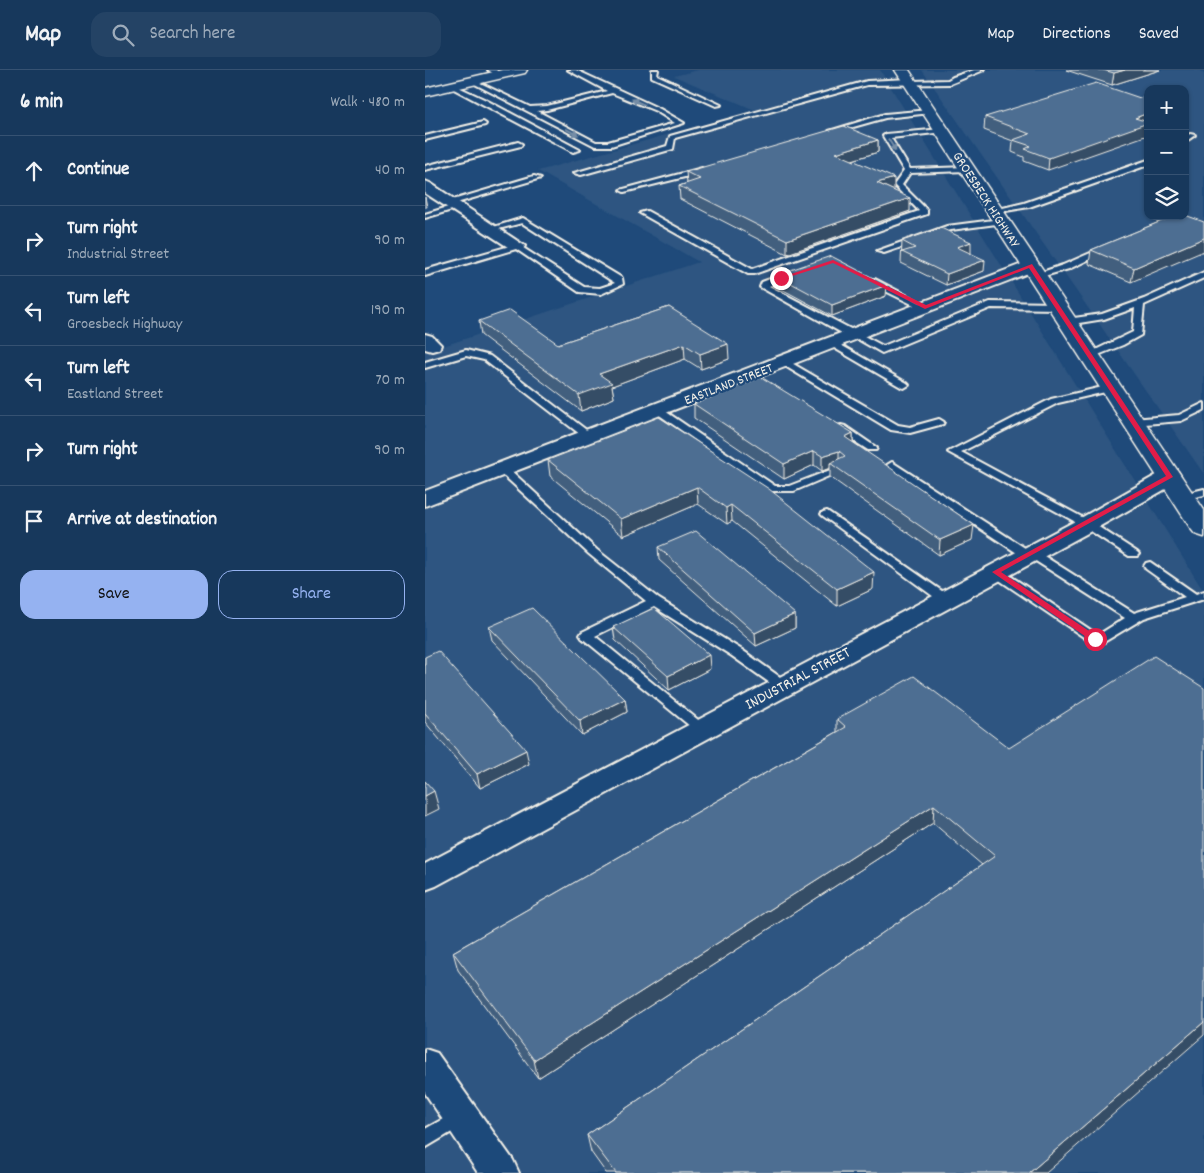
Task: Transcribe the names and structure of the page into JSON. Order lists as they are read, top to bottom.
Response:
{
  "streets": {
    "main road": ["GROESBECK HIGHWAY"],
    "street": ["EASTLAND STREET", "INDUSTRIAL STREET"]
  },
  "crossings": [
    ["GROESBECK HIGHWAY", "EASTLAND STREET"],
    ["GROESBECK HIGHWAY", "INDUSTRIAL STREET"]
  ],
  "page": {
    "header": "Map",
    "search": "Search here",
    "nav": ["Map", "Directions", "Saved"],
    "heading": ["6 min", "Walk · 480 m"],
    "map_buttons": ["+", "−"],
    "list": [
      ["Continue", "40 m"],
      ["Turn right", "Industrial Street", "90 m"],
      ["Turn left", "Groesbeck Highway", "190 m"],
      ["Turn left", "Eastland Street", "70 m"],
      ["Turn right", "90 m"],
      "Arrive at destination"
    ],
    "buttons": ["Save", "Share"]
  }
}
